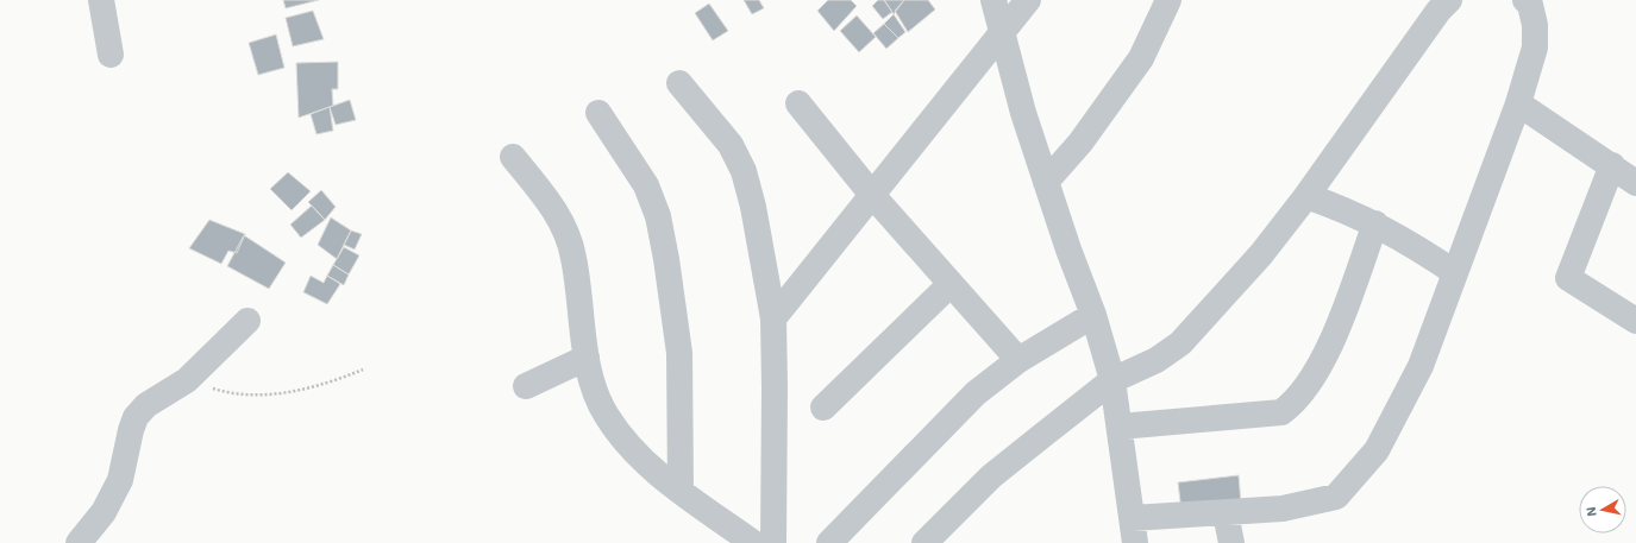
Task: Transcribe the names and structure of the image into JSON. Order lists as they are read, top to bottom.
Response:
{
  "north": "left"
}
